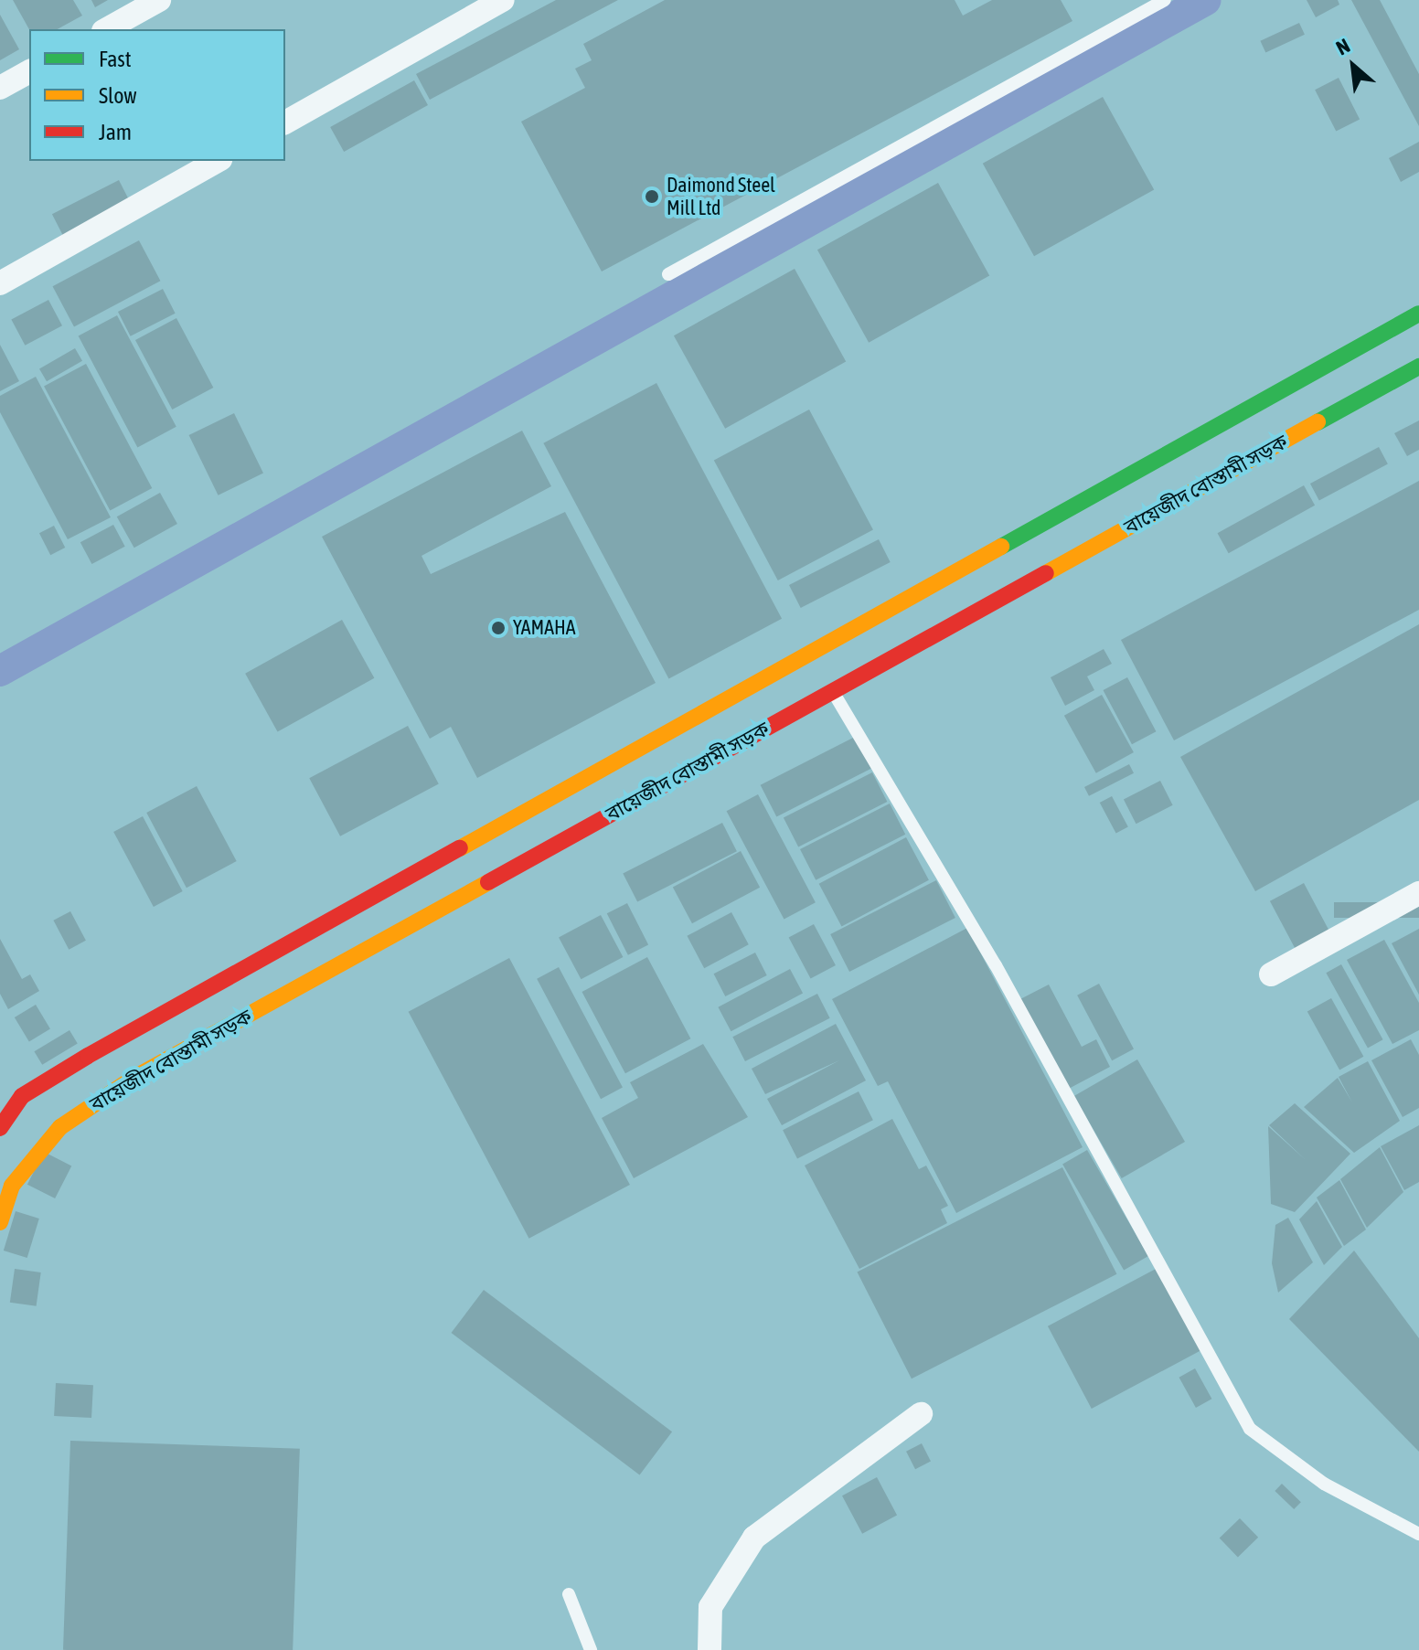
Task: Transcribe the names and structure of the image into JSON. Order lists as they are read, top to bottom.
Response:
{
  "streets": {
    "main road": ["বায়েজীদ বোস্তামী সড়ক"]
  },
  "places": ["Daimond Steel Mill Ltd", "YAMAHA"],
  "legend": ["Fast", "Slow", "Jam"],
  "north": "top left"
}
